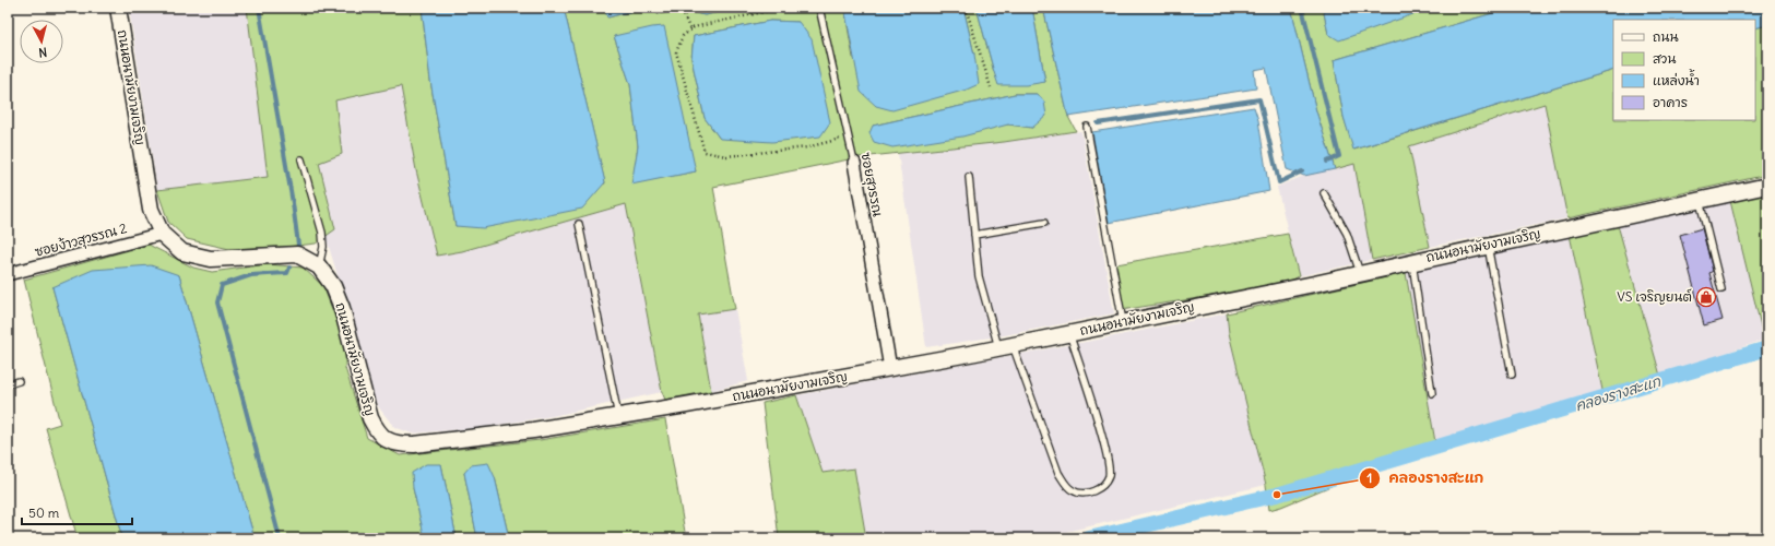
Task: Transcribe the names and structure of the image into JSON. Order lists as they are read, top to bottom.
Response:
{
  "streets": {
    "street": ["ถนนอนามัยงามเจริญ", "ซอยสุวรรณ", "ซอยง้าวสุวรรณ 2"]
  },
  "crossings": [
    ["ถนนอนามัยงามเจริญ", "ซอยสุวรรณ"],
    ["ถนนอนามัยงามเจริญ", "ซอยง้าวสุวรรณ 2"]
  ],
  "water": ["คลองรางสะแก"],
  "places": {
    "shop": ["VS เจริญยนต์"],
    "other": ["คลองรางสะแก"]
  },
  "legend": [
    "ถนน",
    "สวน",
    "แหล่งน้ำ",
    "อาคาร"
  ],
  "scale_bar": "50 m",
  "north": "bottom"
}
